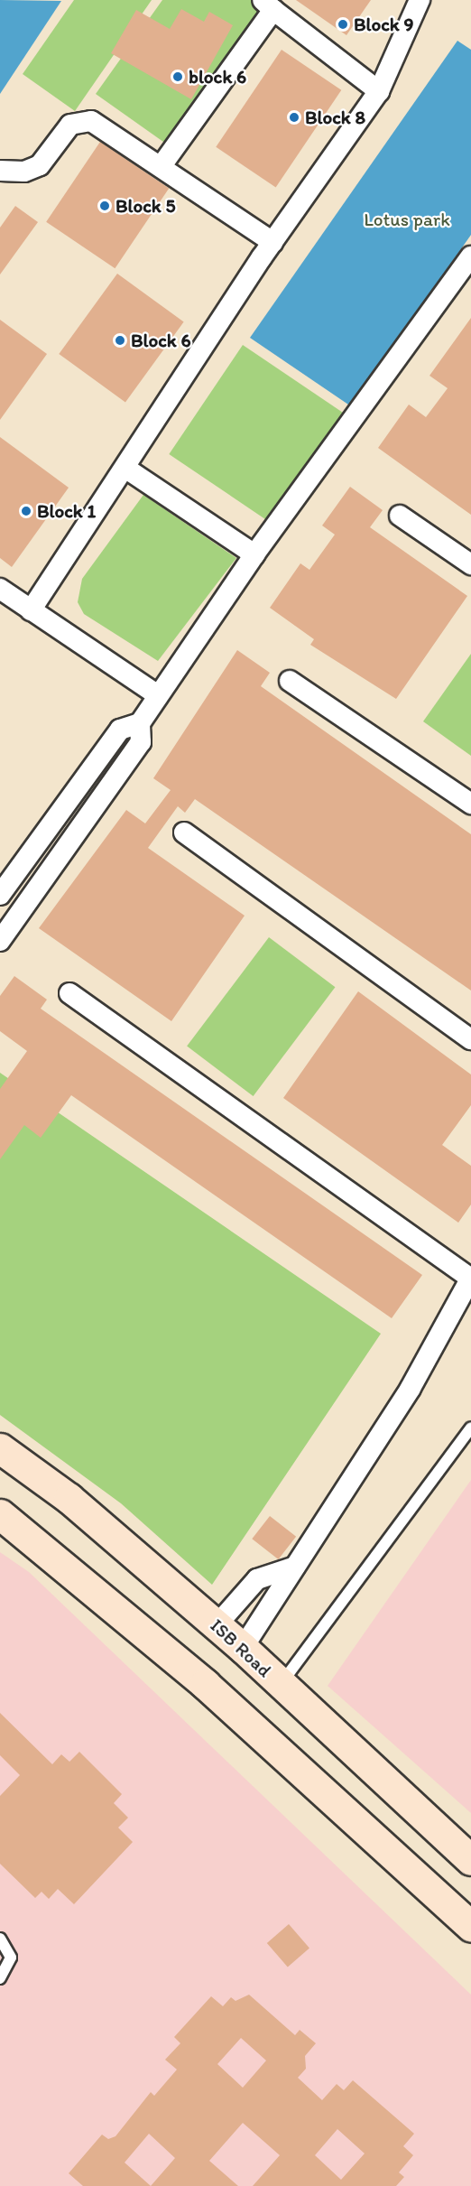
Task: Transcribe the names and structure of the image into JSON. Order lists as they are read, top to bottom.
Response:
{
  "streets": {
    "main road": ["ISB Road"]
  },
  "parks": ["Lotus park"],
  "places": [
    "Block 9",
    "block 6",
    "Block 8",
    "Block 5",
    "Block 6",
    "Block 1"
  ]
}
